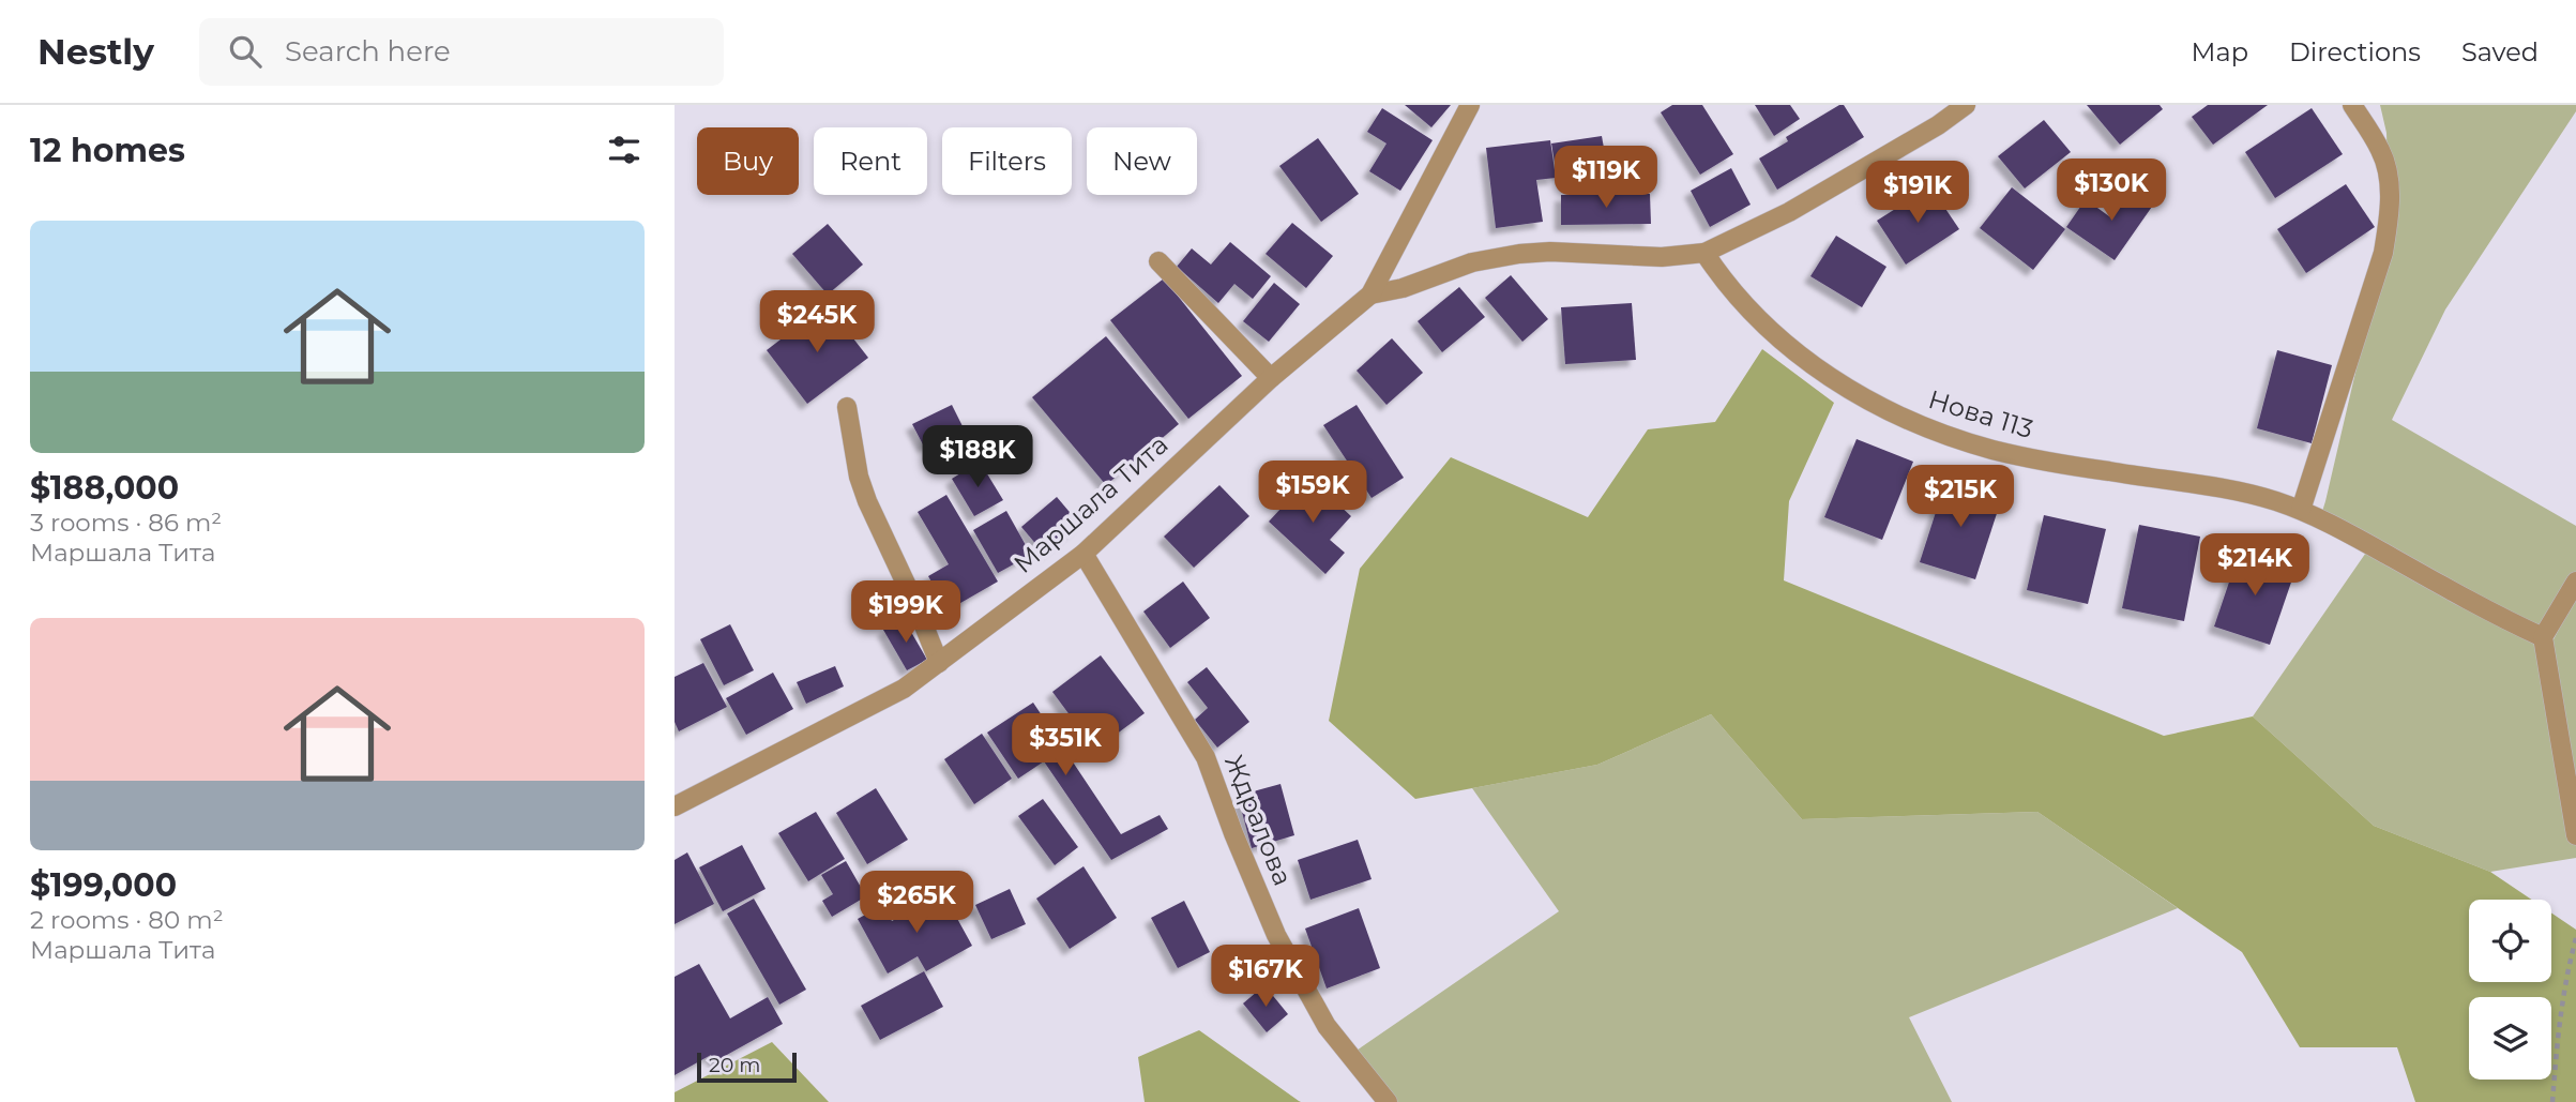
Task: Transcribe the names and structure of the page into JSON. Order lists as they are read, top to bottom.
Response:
{
  "streets": {
    "street": ["Нова 113", "Маршала Тита", "Ждралова"]
  },
  "crossings": [
    ["Маршала Тита", "Ждралова"]
  ],
  "scale_bar": "20 m",
  "page": {
    "header": "Nestly",
    "search": "Search here",
    "nav": ["Map", "Directions", "Saved"],
    "heading": "12 homes",
    "chip": [
      "Buy",
      "Rent",
      "Filters",
      "New"
    ],
    "price": [
      "$119K",
      "$130K",
      "$191K",
      "$245K",
      "$188K",
      "$159K",
      "$215K",
      "$214K",
      "$199K",
      "$351K",
      "$265K",
      "$167K"
    ],
    "list": [
      {
        "name": "$188,000",
        "note": "3 rooms · 86 m² · Маршала Тита"
      },
      {
        "name": "$199,000",
        "note": "2 rooms · 80 m² · Маршала Тита"
      }
    ],
    "scale": "20 m"
  }
}
